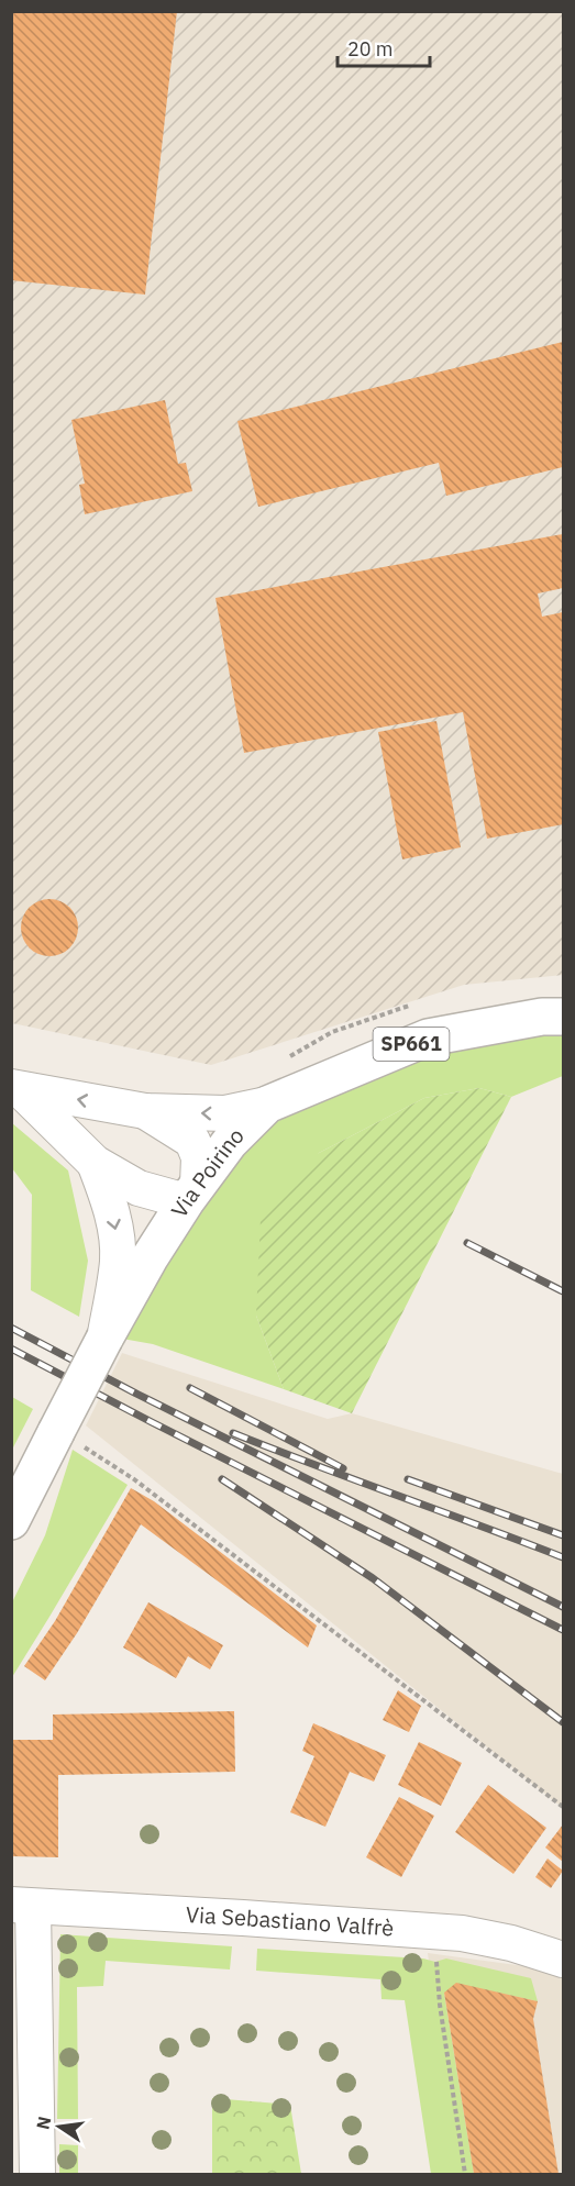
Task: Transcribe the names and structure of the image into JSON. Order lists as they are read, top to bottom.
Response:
{
  "streets": {
    "main road": ["SP661", "Via Poirino"],
    "street": ["Via Sebastiano Valfrè"]
  },
  "scale_bar": "20 m",
  "north": "left"
}
